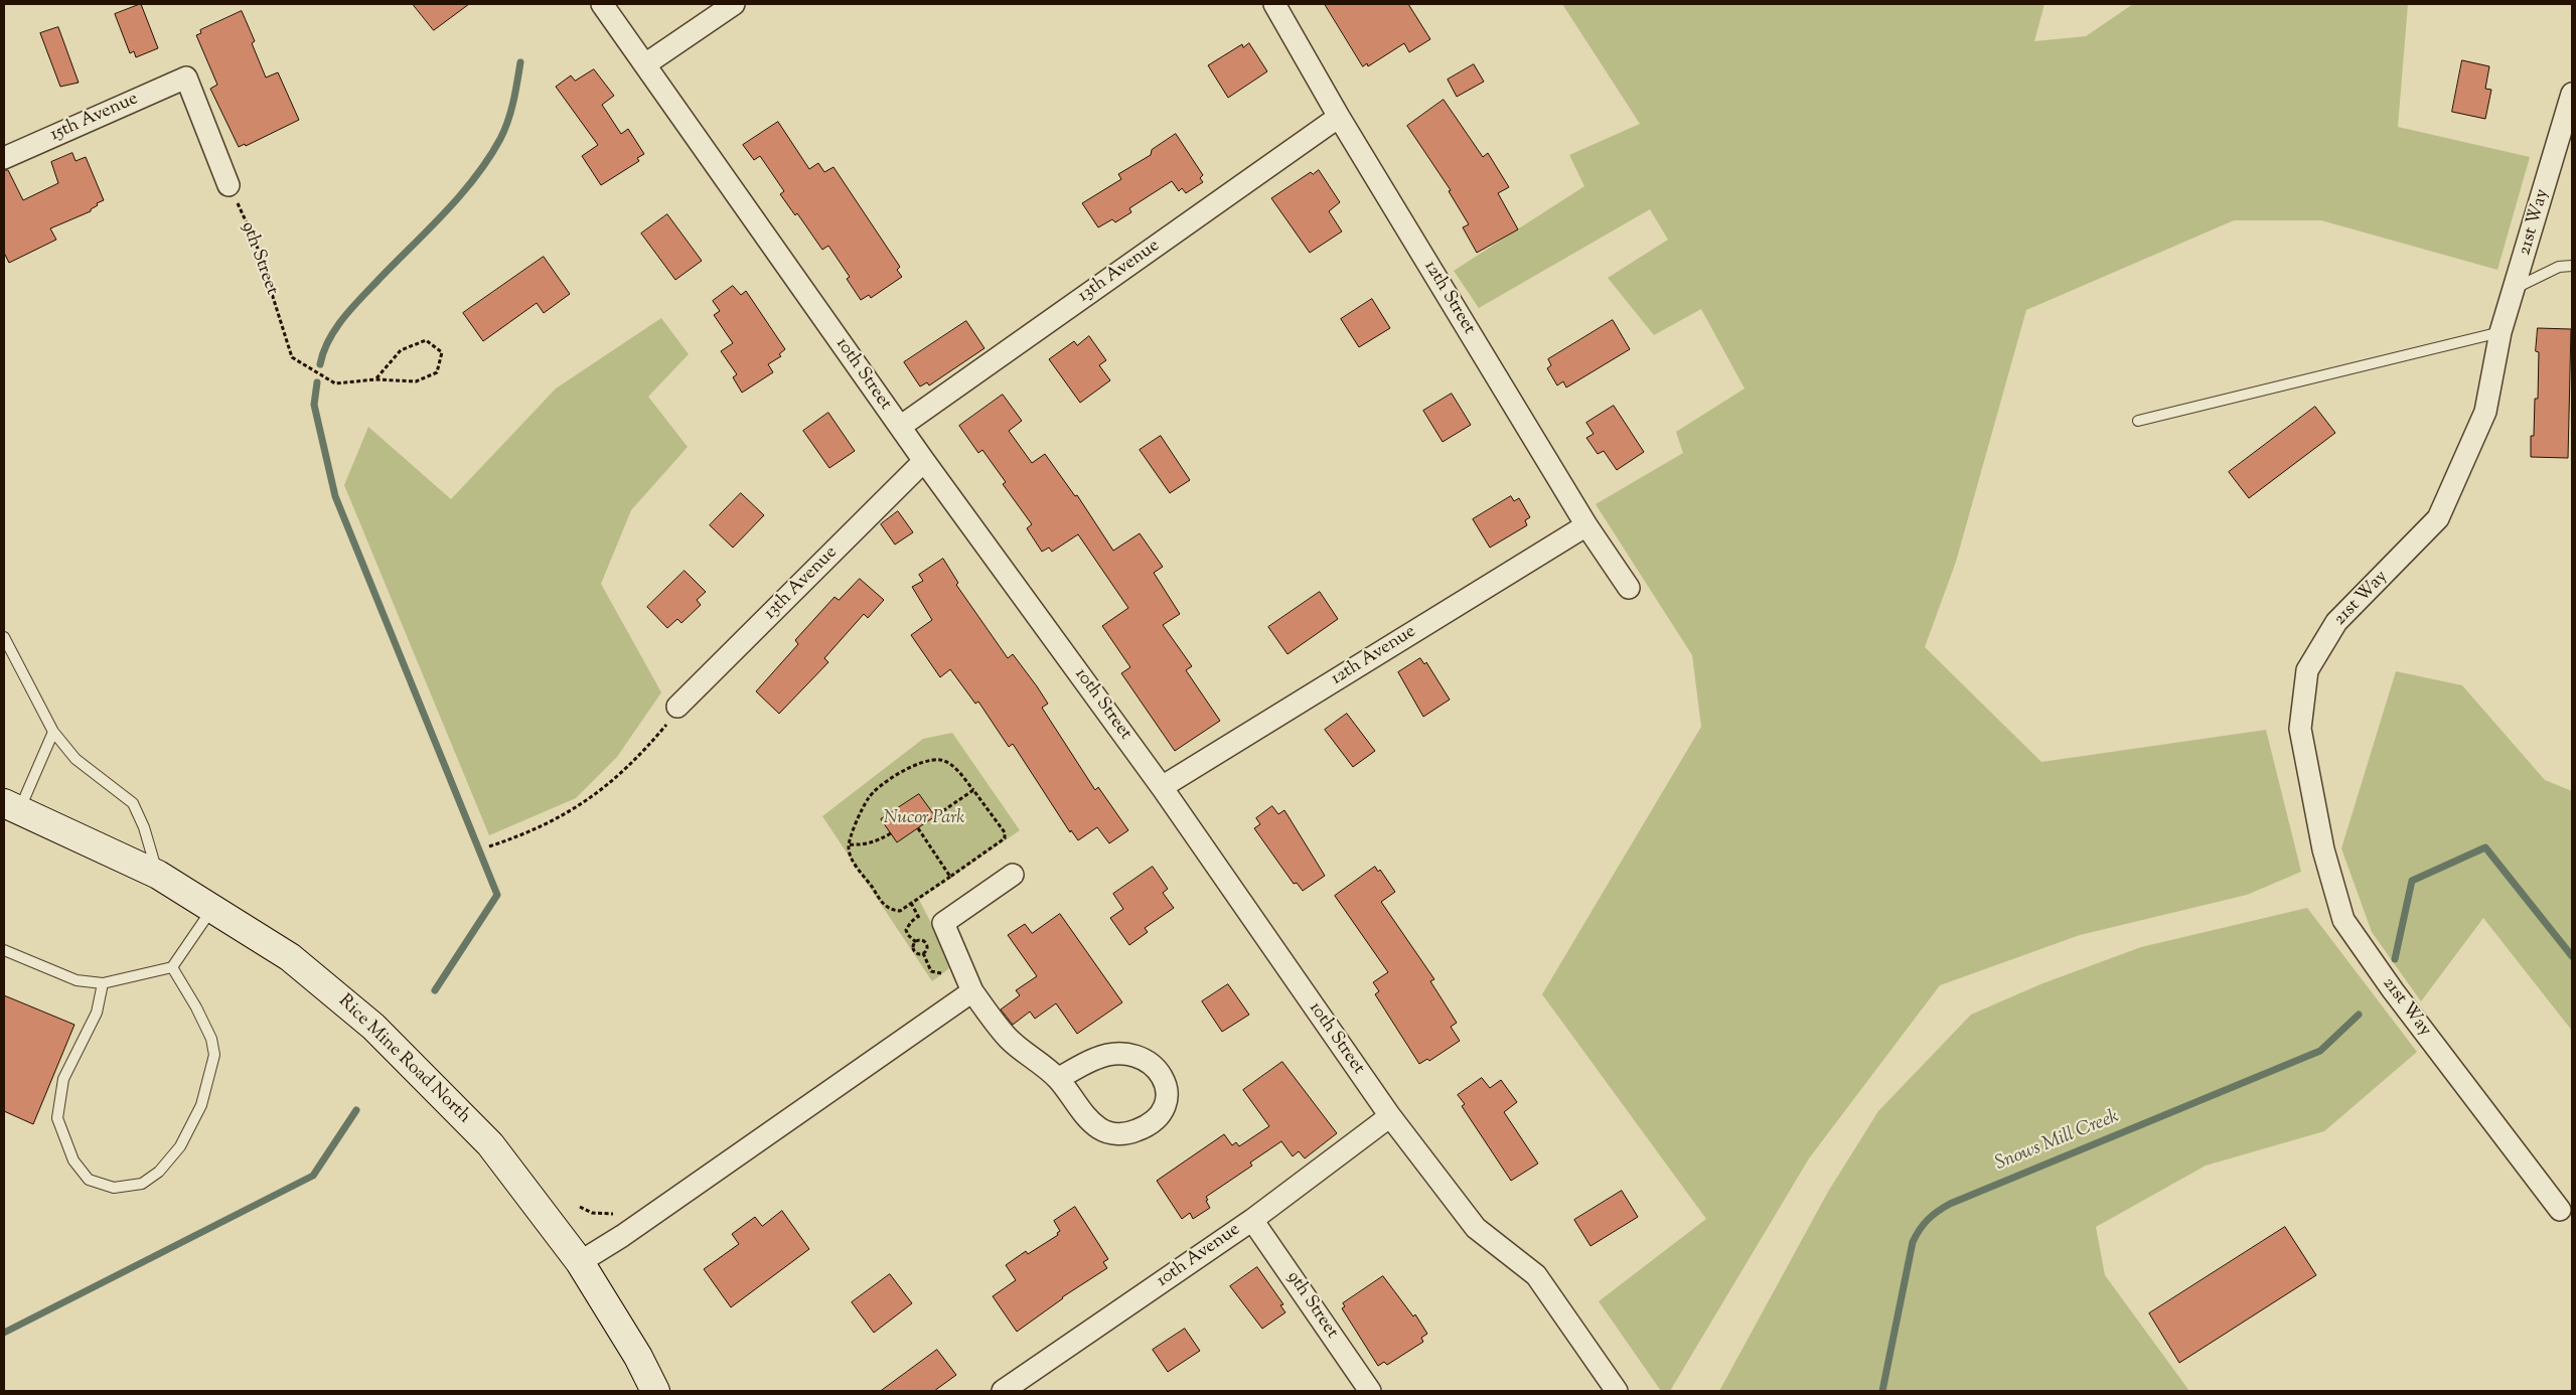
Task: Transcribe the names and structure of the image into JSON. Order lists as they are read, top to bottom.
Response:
{
  "streets": {
    "main road": ["Rice Mine Road North"],
    "street": [
      "15th Avenue",
      "21st Way",
      "9th Street",
      "13th Avenue",
      "12th Street",
      "10th Street",
      "12th Avenue",
      "10th Avenue"
    ]
  },
  "crossings": [
    ["15th Avenue", "9th Street"],
    ["9th Street", "10th Avenue"],
    ["13th Avenue", "12th Street"],
    ["13th Avenue", "10th Street"],
    ["12th Street", "12th Avenue"],
    ["10th Street", "12th Avenue"],
    ["10th Street", "10th Avenue"]
  ],
  "water": ["Snows Mill Creek"],
  "parks": ["Nucor Park"]
}
